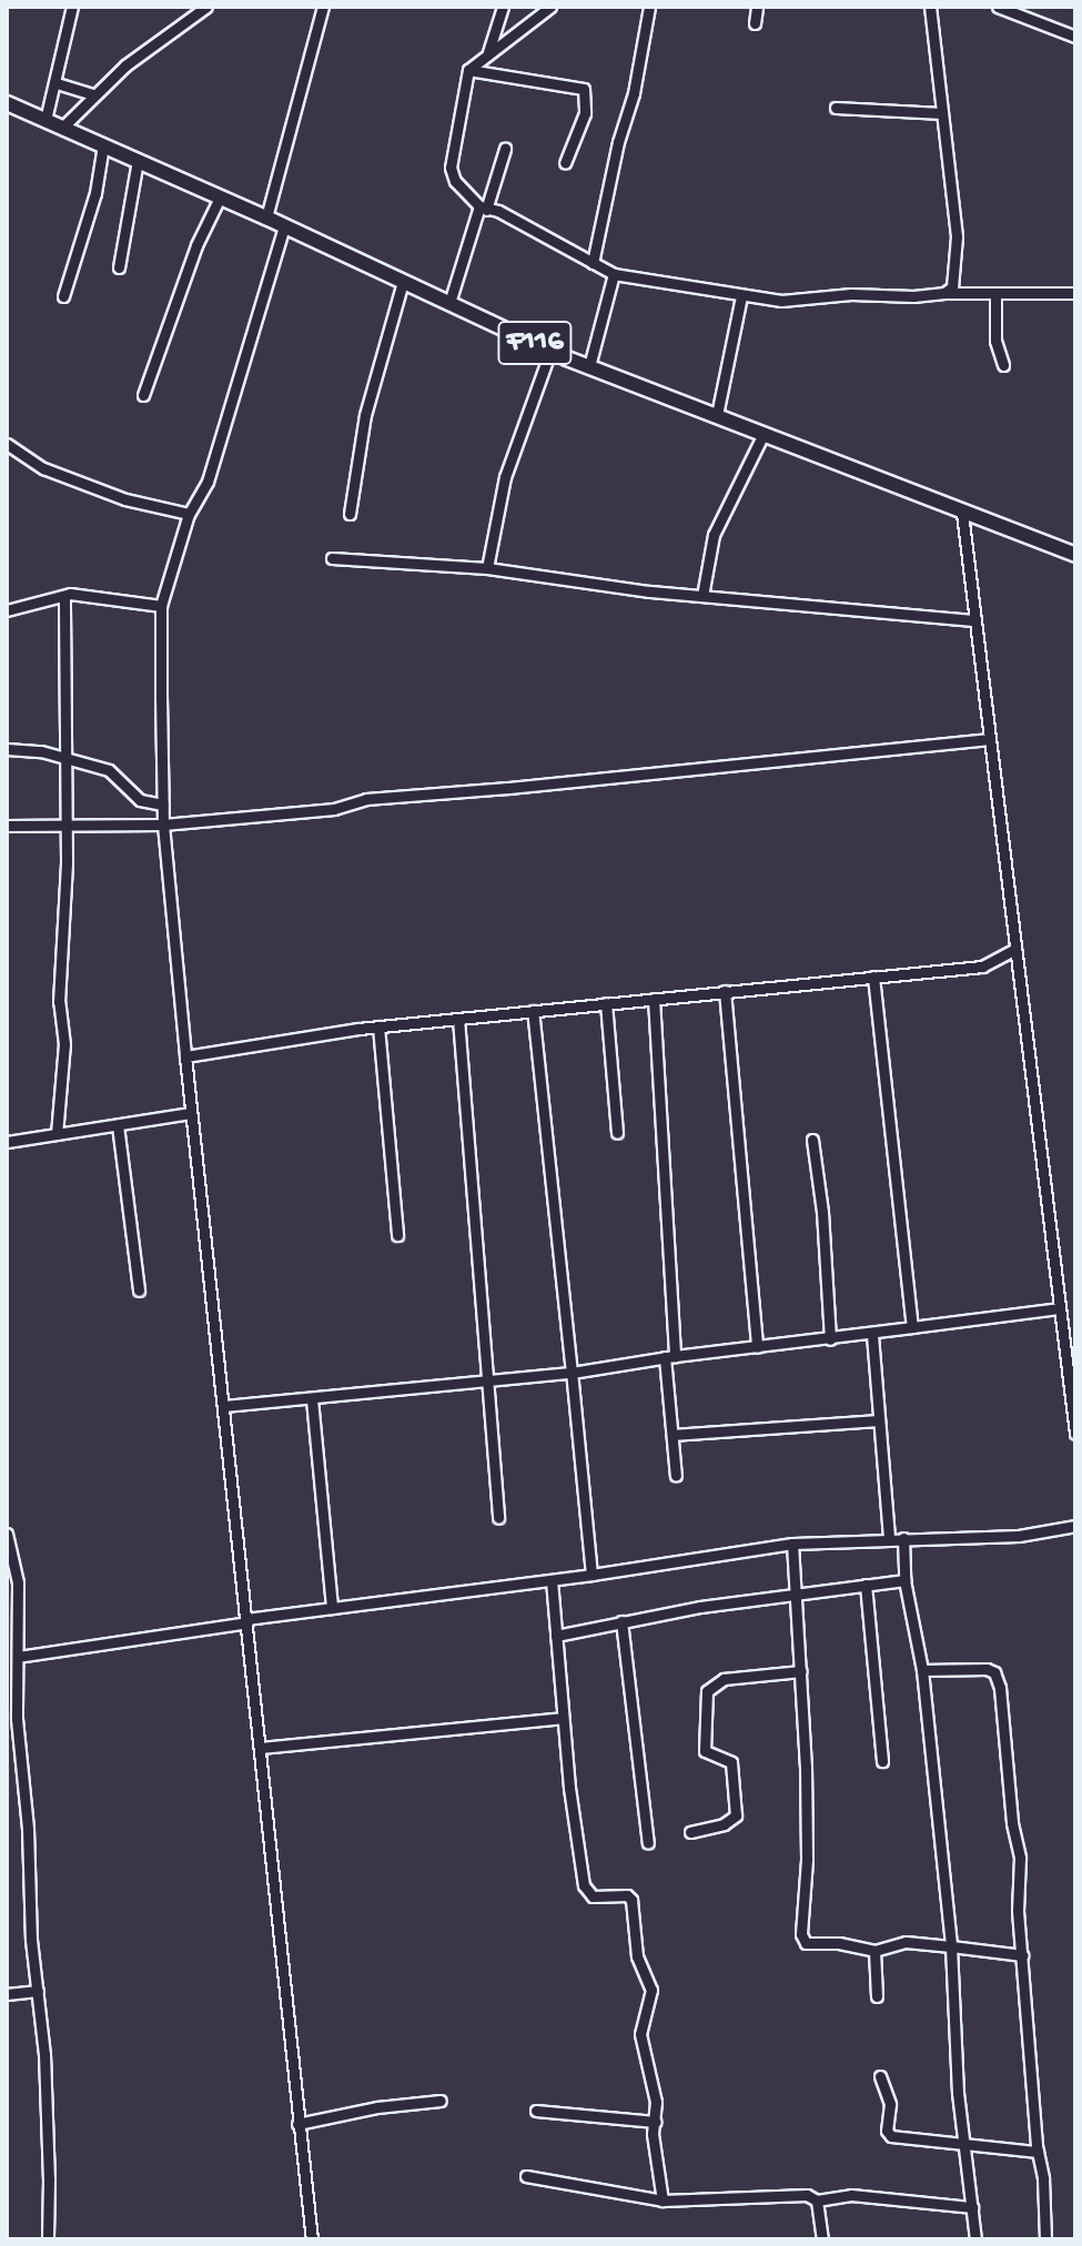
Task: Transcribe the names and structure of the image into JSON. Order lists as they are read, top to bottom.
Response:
{
  "streets": {
    "main road": ["F116"]
  }
}
